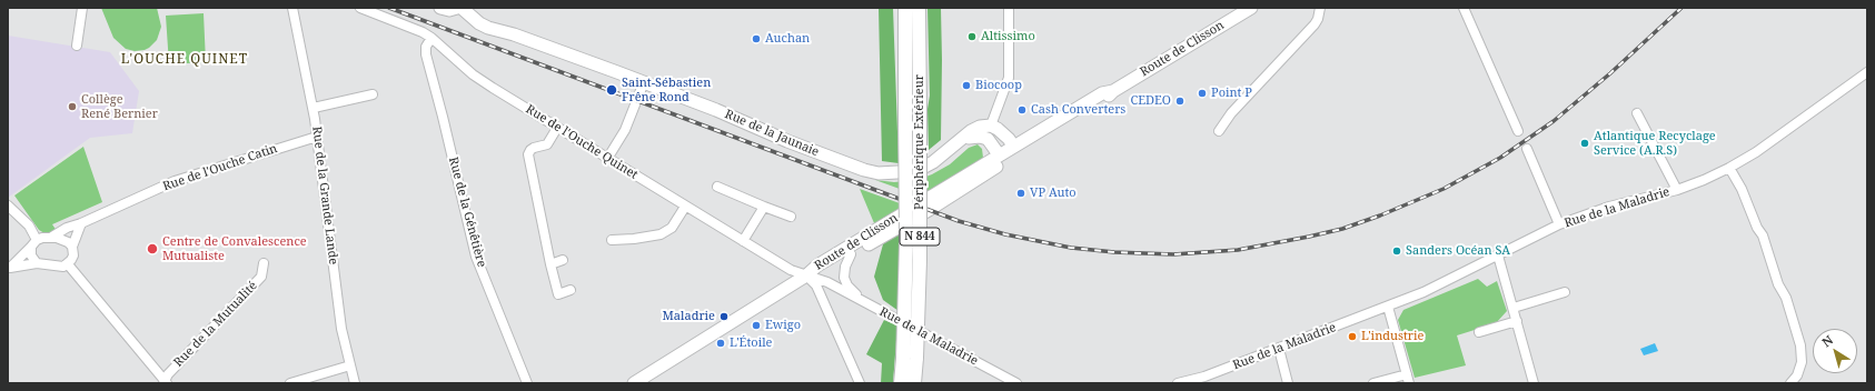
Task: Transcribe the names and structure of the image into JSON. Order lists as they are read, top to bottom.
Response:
{
  "streets": {
    "highway": ["Périphérique Extérieur", "N 844"],
    "main road": ["Route de Clisson", "Rue de la Jaunaie"],
    "street": [
      "Rue de l'Ouche Quinet",
      "Rue de l'Ouche Catin",
      "Rue de la Grande Lande",
      "Rue de la Maladrie",
      "Rue de la Génêtière",
      "Rue de la Mutualité"
    ]
  },
  "crossings": [
    ["Route de Clisson", "Rue de l'Ouche Quinet"],
    ["Route de Clisson", "Rue de la Maladrie"],
    ["Rue de l'Ouche Quinet", "Rue de la Maladrie"],
    ["Rue de l'Ouche Quinet", "Rue de la Génêtière"],
    ["Périphérique Extérieur", "N 844"],
    ["Rue de l'Ouche Catin", "Rue de la Grande Lande"]
  ],
  "districts": ["L'OUCHE QUINET"],
  "places": [
    "Altissimo",
    "Auchan",
    "Biocoop",
    "Saint-Sébastien Frêne Rond",
    "Point P",
    "CEDEO",
    "Collège René Bernier",
    "Cash Converters",
    "Atlantique Recyclage Service (A.R.S)",
    "VP Auto",
    "Centre de Convalescence Mutualiste",
    "Sanders Océan SA",
    "Maladrie",
    "Ewigo",
    "L'industrie",
    "L'Étoile"
  ],
  "north": "top left"
}
